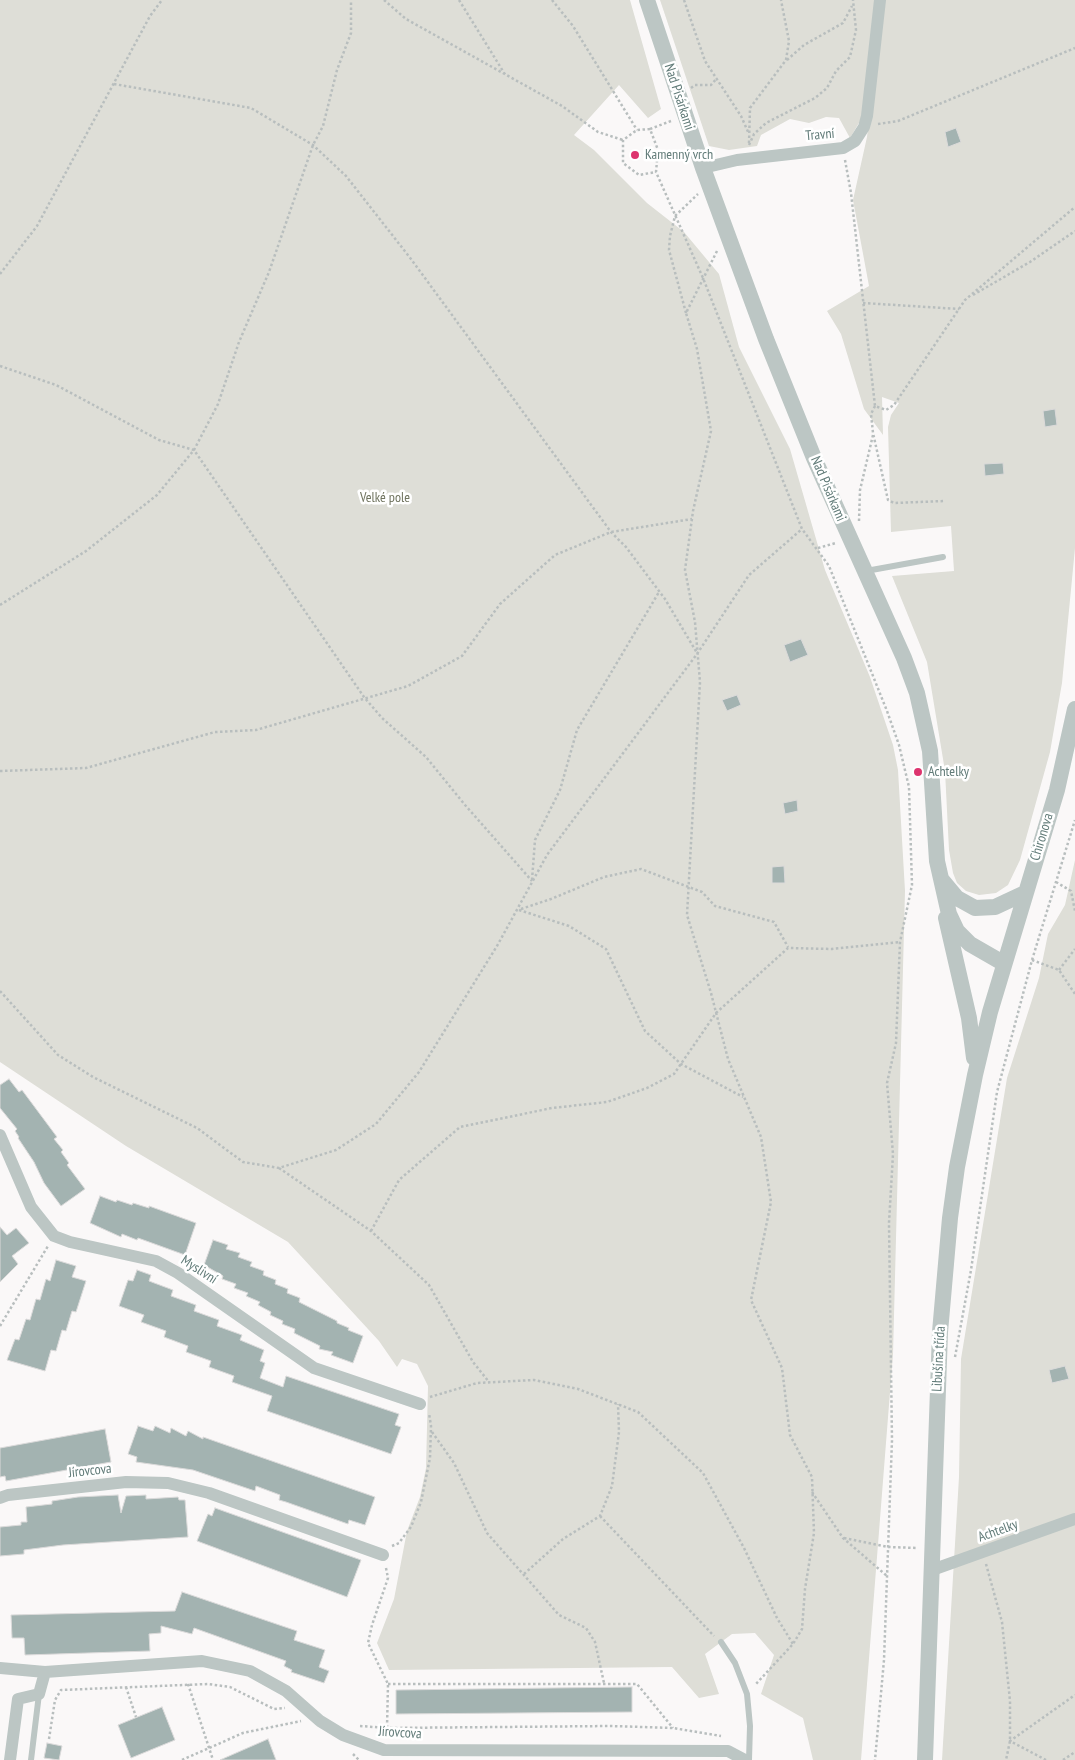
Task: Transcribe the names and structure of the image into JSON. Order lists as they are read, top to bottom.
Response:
{
  "streets": {
    "street": [
      "Nad Pisárkami",
      "Travní",
      "Chironova",
      "Myslivní",
      "Libušina třída",
      "Jírovcova",
      "Achtelky"
    ]
  },
  "crossings": [
    ["Nad Pisárkami", "Travní"],
    ["Nad Pisárkami", "Chironova"],
    ["Nad Pisárkami", "Libušina třída"],
    ["Chironova", "Libušina třída"],
    ["Libušina třída", "Achtelky"]
  ],
  "parks": ["Velké pole"],
  "places": ["Kamenný vrch", "Achtelky"]
}
